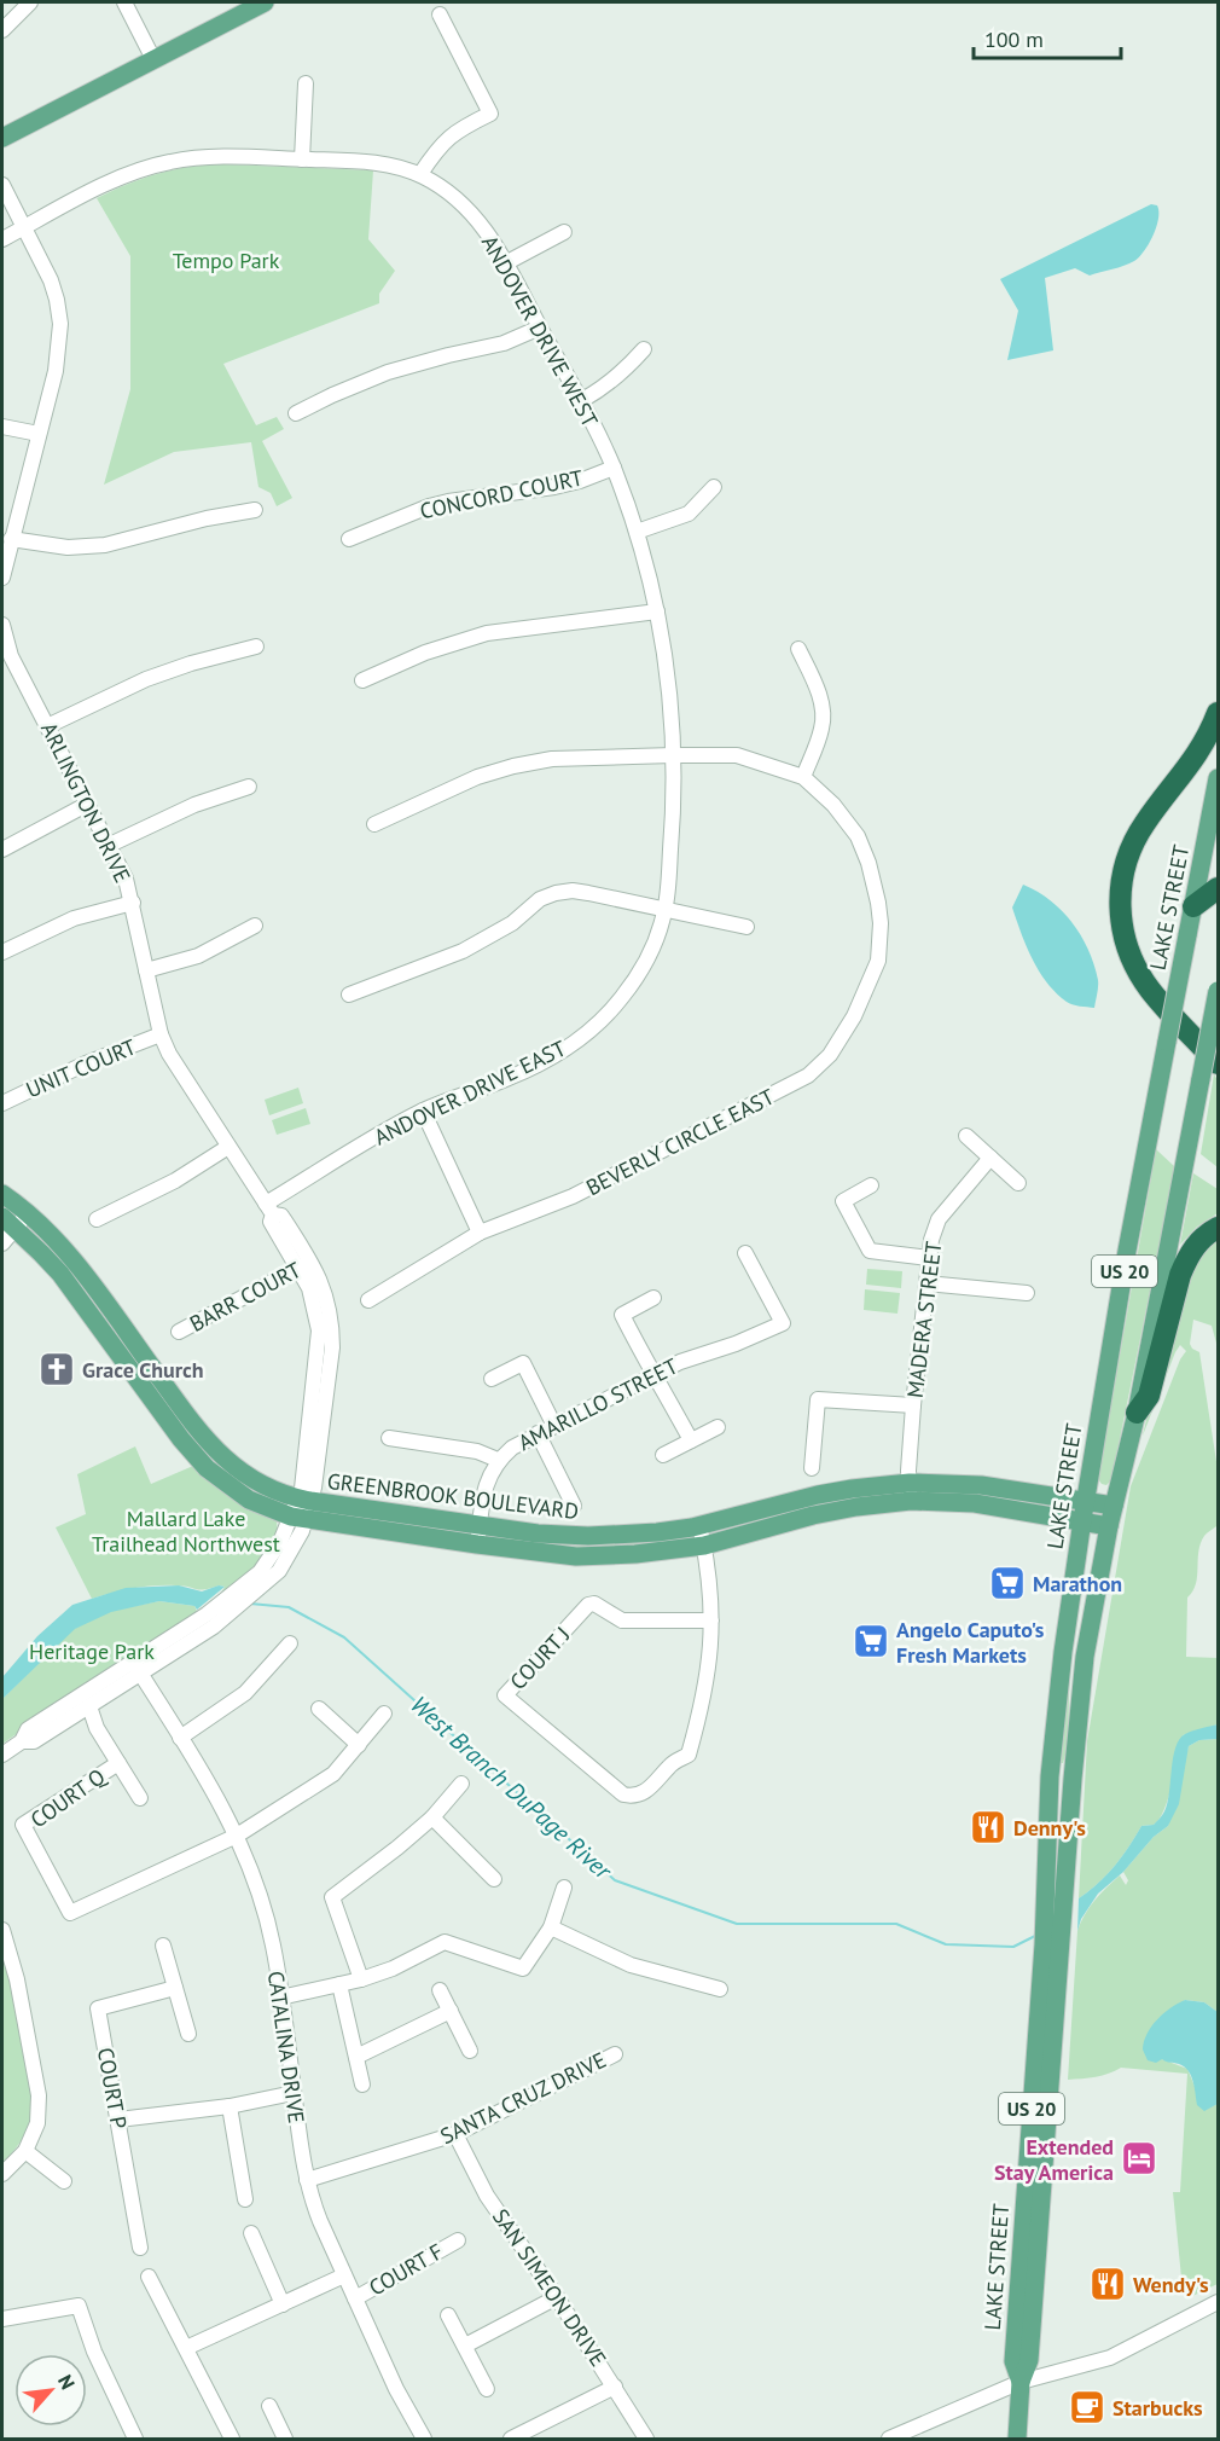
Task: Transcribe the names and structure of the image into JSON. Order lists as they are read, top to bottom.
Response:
{
  "streets": {
    "main road": ["LAKE STREET", "US 20", "GREENBROOK BOULEVARD"],
    "street": [
      "ANDOVER DRIVE WEST",
      "CONCORD COURT",
      "ARLINGTON DRIVE",
      "UNIT COURT",
      "ANDOVER DRIVE EAST",
      "BEVERLY CIRCLE EAST",
      "BARR COURT",
      "MADERA STREET",
      "AMARILLO STREET",
      "COURT J",
      "COURT Q",
      "CATALINA DRIVE",
      "COURT P",
      "SANTA CRUZ DRIVE",
      "COURT F",
      "SAN SIMEON DRIVE"
    ]
  },
  "crossings": [
    ["ANDOVER DRIVE WEST", "CONCORD COURT"],
    ["ANDOVER DRIVE WEST", "ANDOVER DRIVE EAST"],
    ["ARLINGTON DRIVE", "UNIT COURT"],
    ["ARLINGTON DRIVE", "ANDOVER DRIVE EAST"],
    ["ARLINGTON DRIVE", "BARR COURT"],
    ["ARLINGTON DRIVE", "GREENBROOK BOULEVARD"],
    ["LAKE STREET", "GREENBROOK BOULEVARD"],
    ["MADERA STREET", "GREENBROOK BOULEVARD"],
    ["AMARILLO STREET", "GREENBROOK BOULEVARD"],
    ["COURT Q", "CATALINA DRIVE"],
    ["CATALINA DRIVE", "SANTA CRUZ DRIVE"],
    ["CATALINA DRIVE", "COURT F"],
    ["SANTA CRUZ DRIVE", "SAN SIMEON DRIVE"]
  ],
  "water": ["West Branch DuPage River"],
  "parks": ["Tempo Park", "Mallard Lake Trailhead Northwest", "Heritage Park"],
  "places": {
    "church": ["Grace Church"],
    "supermarket": ["Marathon", "Angelo Caputo's Fresh Markets"],
    "restaurant": ["Denny's", "Wendy's"],
    "hotel": ["Extended Stay America"],
    "cafe": ["Starbucks"]
  },
  "scale_bar": "100 m",
  "north": "top right"
}
